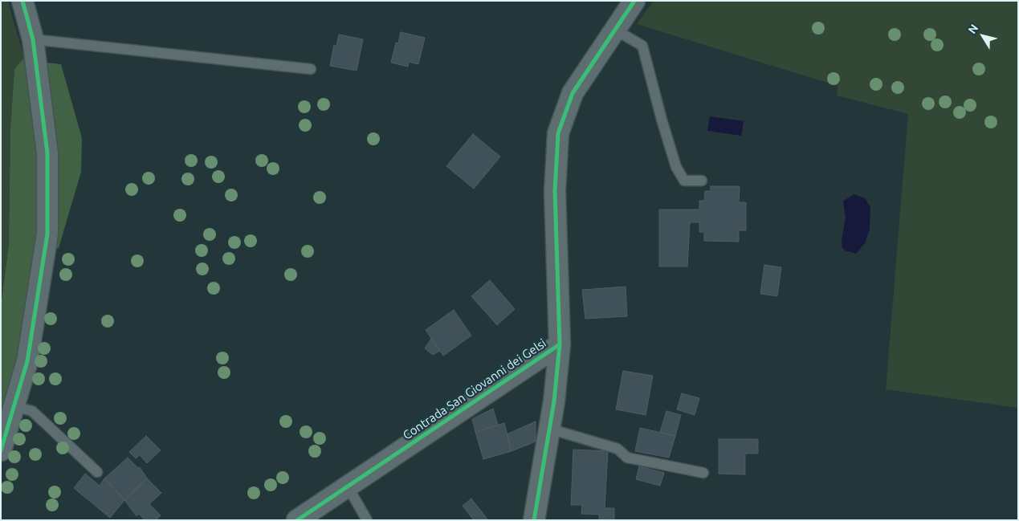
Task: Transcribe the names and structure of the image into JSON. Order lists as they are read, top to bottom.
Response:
{
  "streets": {
    "street": ["Contrada San Giovanni dei Gelsi"]
  },
  "north": "top left"
}
